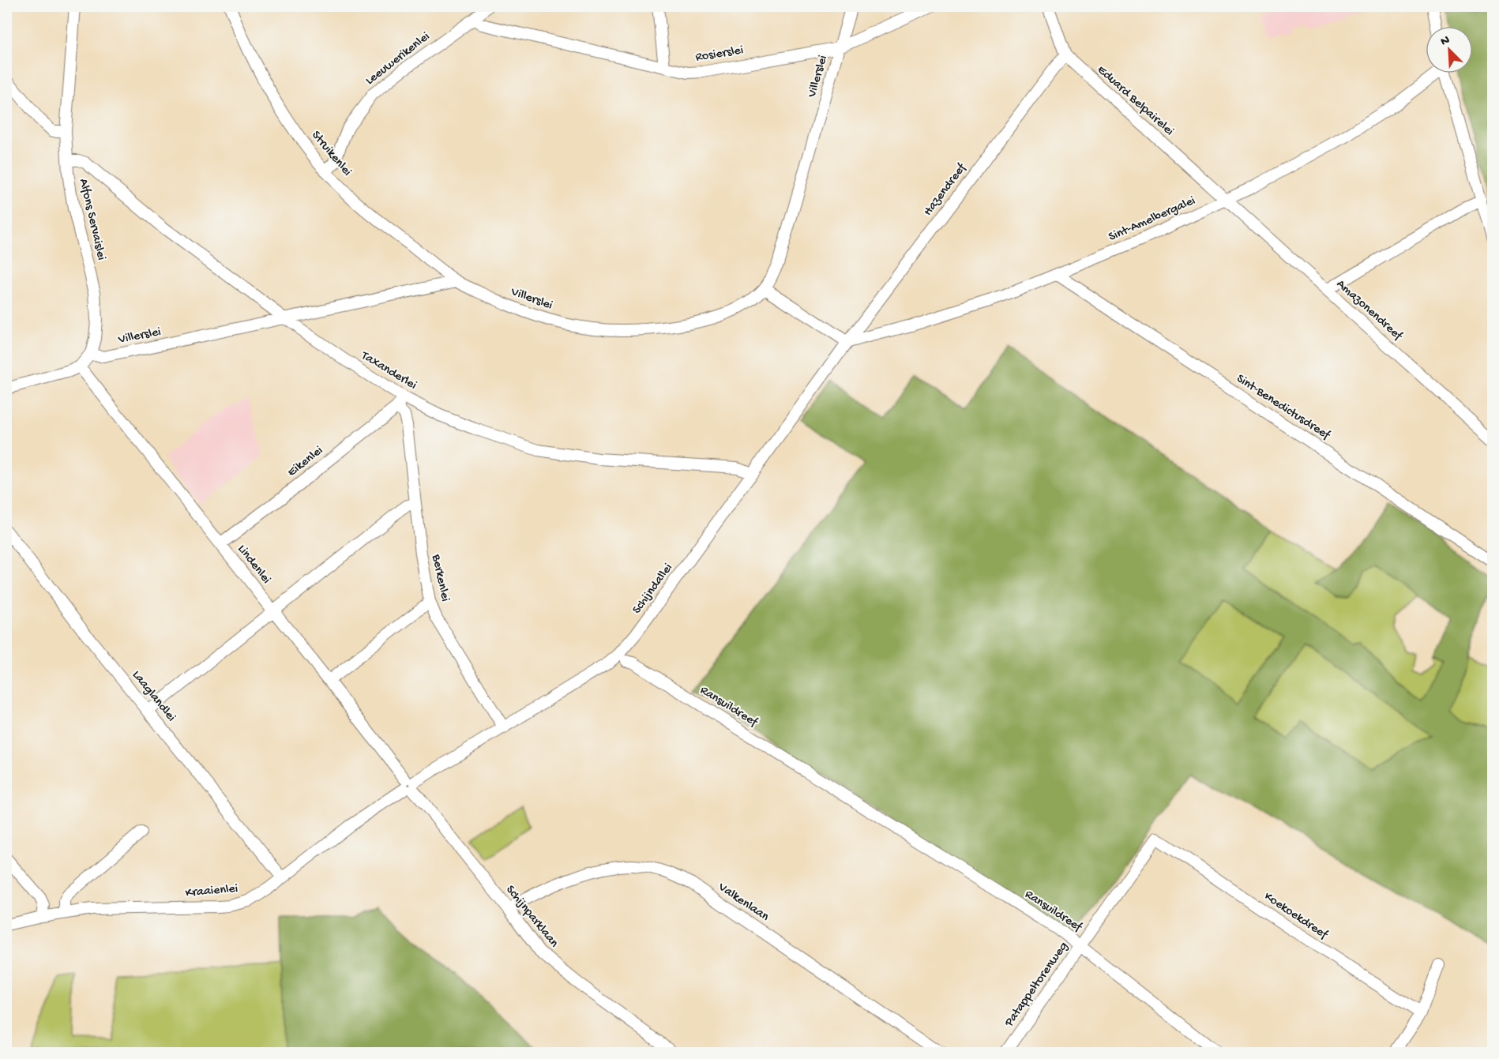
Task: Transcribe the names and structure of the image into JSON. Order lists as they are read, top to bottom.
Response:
{
  "streets": {
    "street": [
      "Rosierslei",
      "Leeuwerikenlei",
      "Villerslei",
      "Eduard Belpairelei",
      "Struikenlei",
      "Hazendreef",
      "Alfons Servaislei",
      "Sint-Amelbergalei",
      "Amazonendreef",
      "Taxanderlei",
      "Sint-Benedictusdreef",
      "Eikenlei",
      "Lindenlei",
      "Berkenlei",
      "Schijndallei",
      "Laaglandlei",
      "Ransuildreef",
      "Kraaienlei",
      "Valkenlaan",
      "Koekoekdreef",
      "Schijnparklaan",
      "Patappeltorenweg"
    ]
  },
  "crossings": [
    ["Rosierslei", "Leeuwerikenlei"],
    ["Rosierslei", "Villerslei"],
    ["Leeuwerikenlei", "Struikenlei"],
    ["Villerslei", "Struikenlei"],
    ["Villerslei", "Alfons Servaislei"],
    ["Villerslei", "Taxanderlei"],
    ["Eduard Belpairelei", "Hazendreef"],
    ["Eduard Belpairelei", "Sint-Amelbergalei"],
    ["Eduard Belpairelei", "Amazonendreef"],
    ["Hazendreef", "Sint-Amelbergalei"],
    ["Hazendreef", "Schijndallei"],
    ["Alfons Servaislei", "Taxanderlei"],
    ["Sint-Amelbergalei", "Amazonendreef"],
    ["Sint-Amelbergalei", "Sint-Benedictusdreef"],
    ["Sint-Amelbergalei", "Schijndallei"],
    ["Taxanderlei", "Eikenlei"],
    ["Taxanderlei", "Berkenlei"],
    ["Taxanderlei", "Schijndallei"],
    ["Eikenlei", "Lindenlei"],
    ["Eikenlei", "Berkenlei"],
    ["Lindenlei", "Schijndallei"],
    ["Lindenlei", "Kraaienlei"],
    ["Lindenlei", "Schijnparklaan"],
    ["Berkenlei", "Schijndallei"],
    ["Schijndallei", "Ransuildreef"],
    ["Schijndallei", "Kraaienlei"],
    ["Schijndallei", "Schijnparklaan"],
    ["Laaglandlei", "Kraaienlei"],
    ["Ransuildreef", "Patappeltorenweg"],
    ["Kraaienlei", "Schijnparklaan"],
    ["Valkenlaan", "Schijnparklaan"],
    ["Koekoekdreef", "Patappeltorenweg"]
  ],
  "north": "top left"
}
